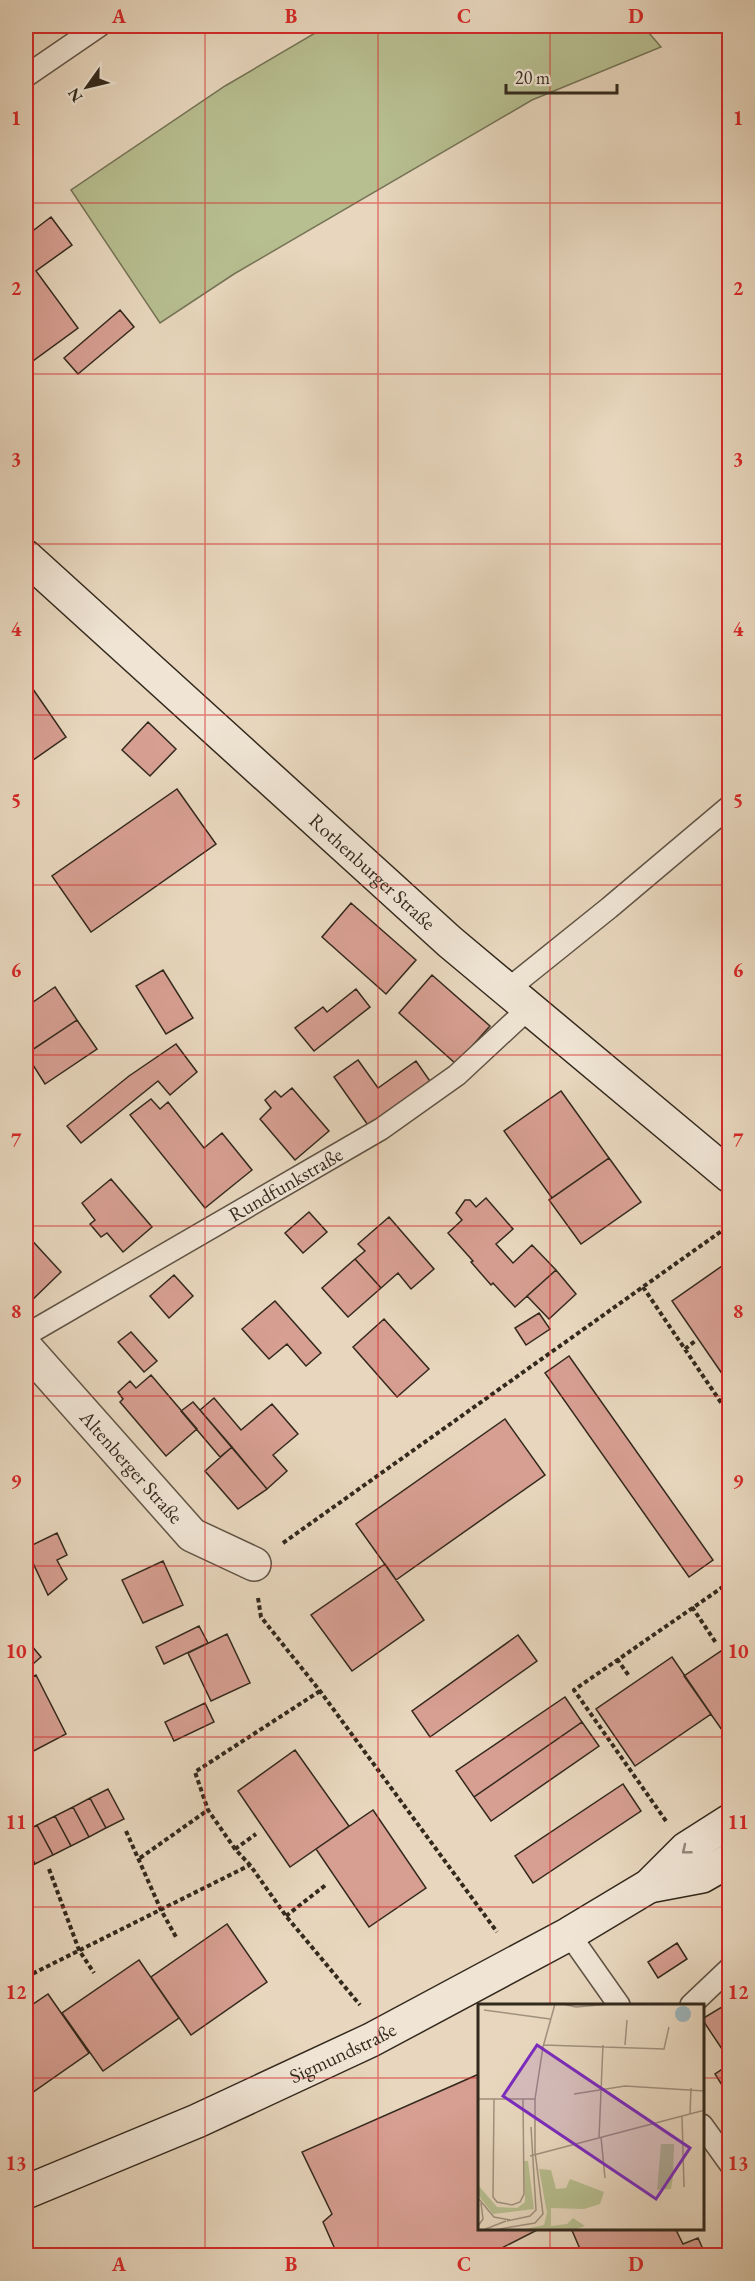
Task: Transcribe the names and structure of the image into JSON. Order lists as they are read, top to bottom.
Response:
{
  "streets": {
    "main road": ["Rothenburger Straße", "Altenberger Straße", "Sigmundstraße"],
    "lane": ["Rundfunkstraße"]
  },
  "crossings": [
    ["Rothenburger Straße", "Rundfunkstraße"]
  ],
  "scale_bar": "20 m",
  "north": "bottom left",
  "grid": {
    "columns": [
      "A",
      "B",
      "C",
      "D"
    ],
    "rows": [
      "1",
      "2",
      "3",
      "4",
      "5",
      "6",
      "7",
      "8",
      "9",
      "10",
      "11",
      "12",
      "13"
    ]
  }
}
